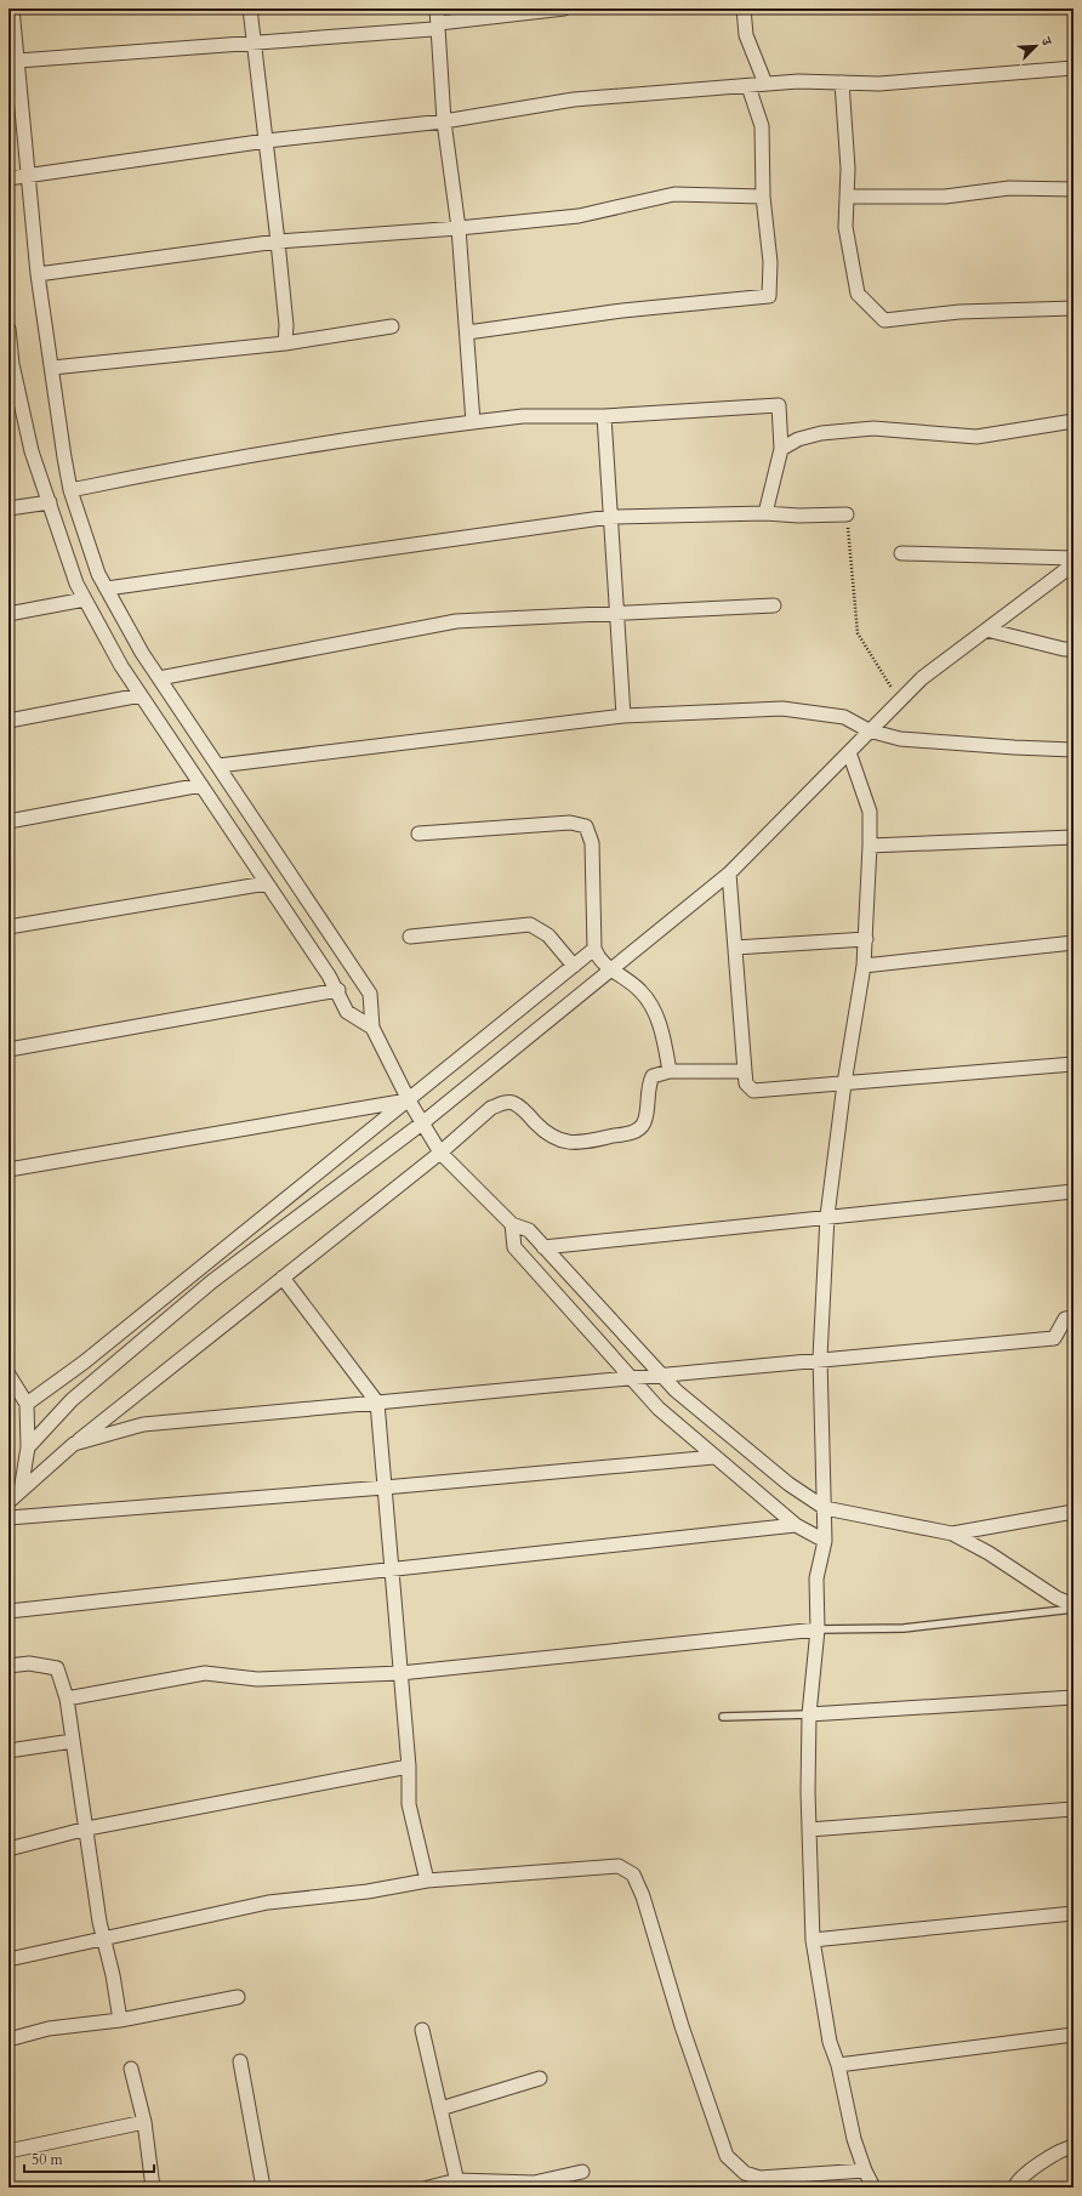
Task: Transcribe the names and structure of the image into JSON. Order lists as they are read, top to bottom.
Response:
{
  "scale_bar": "50 m",
  "north": "top right"
}
